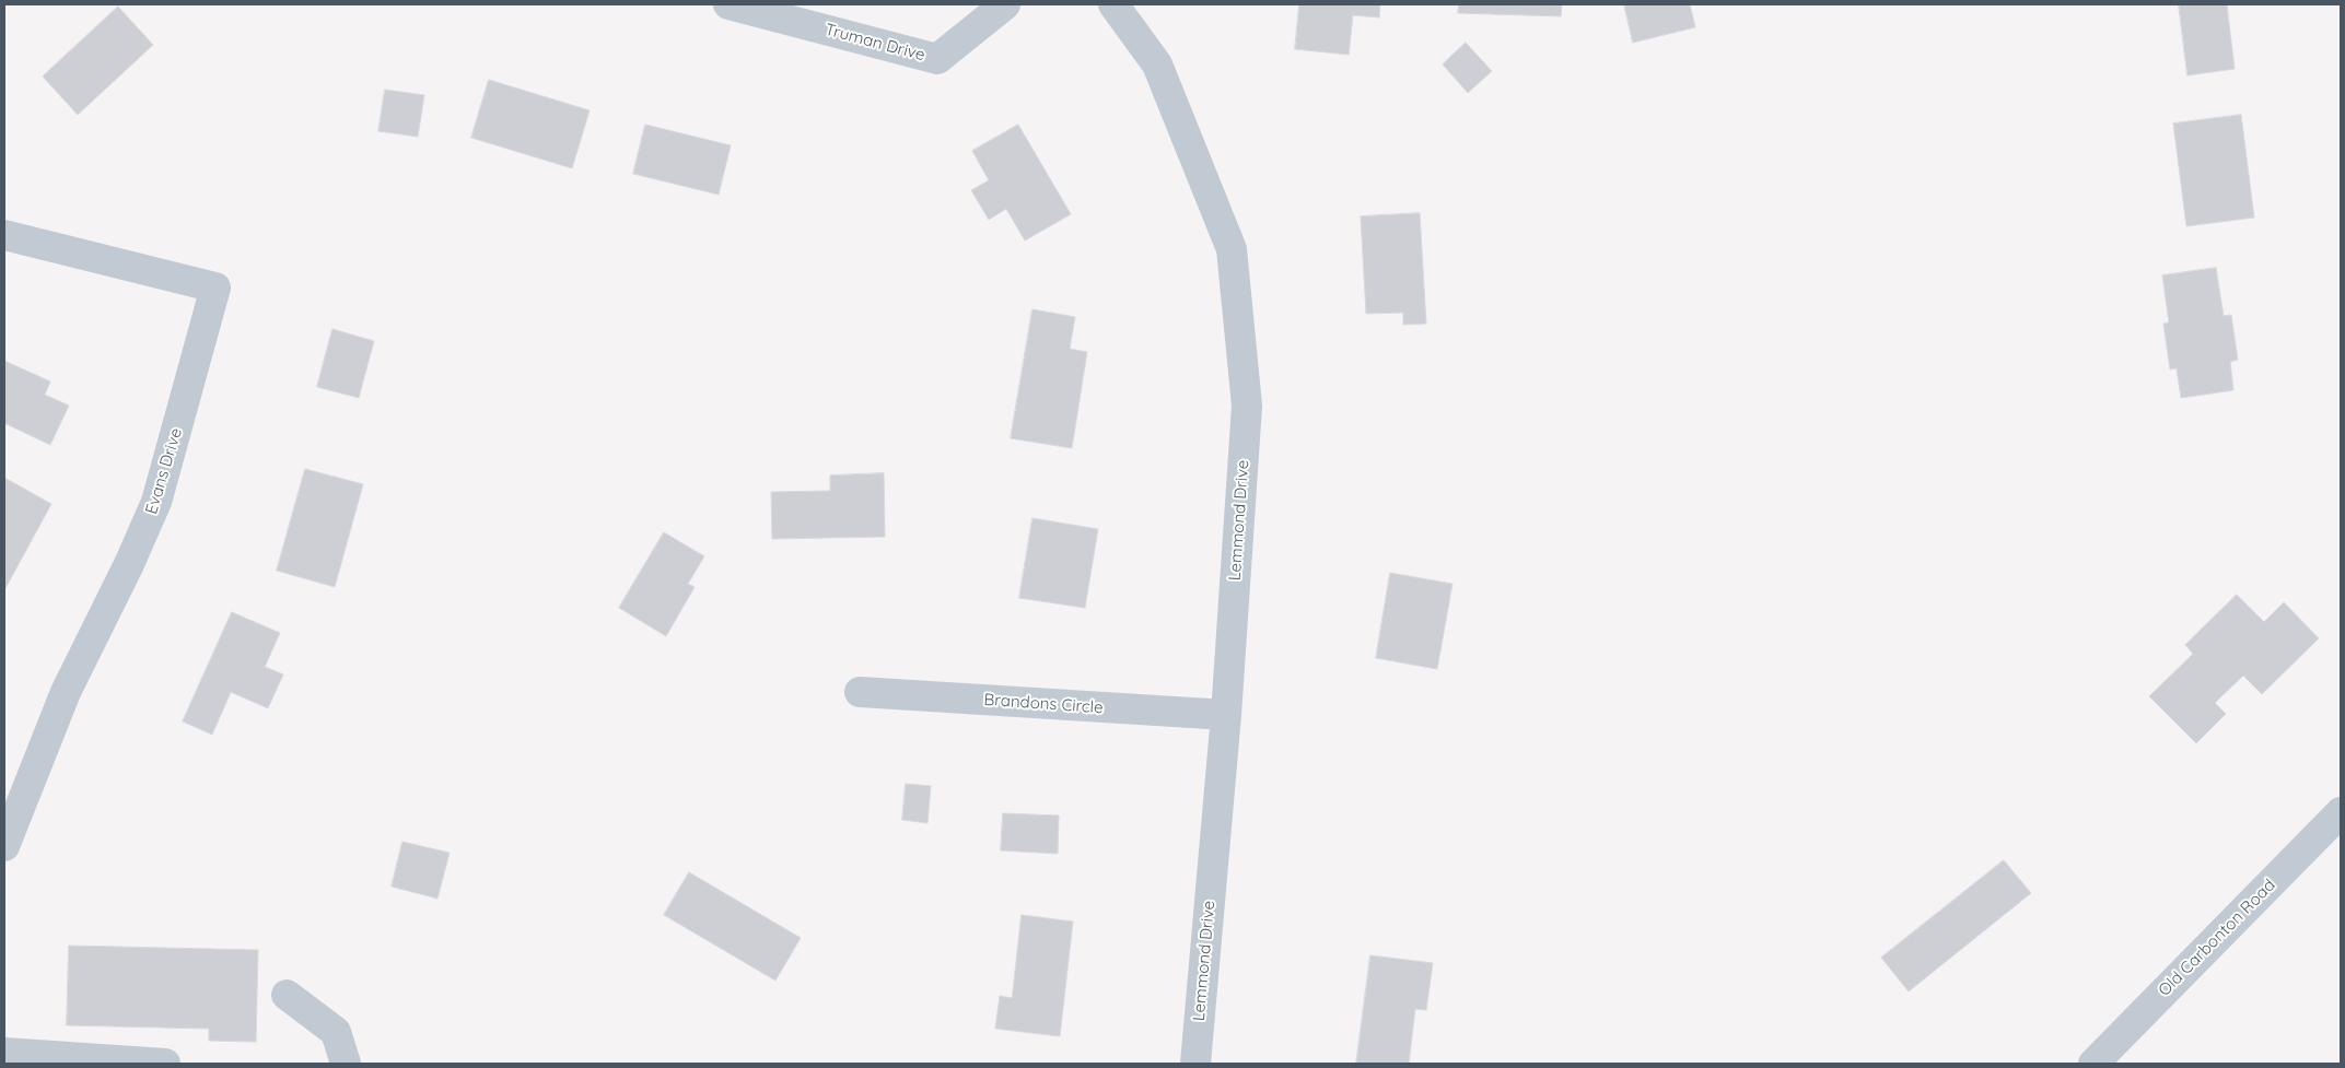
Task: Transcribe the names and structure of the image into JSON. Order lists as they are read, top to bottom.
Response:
{
  "streets": {
    "street": [
      "Truman Drive",
      "Evans Drive",
      "Lemmond Drive",
      "Brandons Circle",
      "Old Carbonton Road"
    ]
  },
  "crossings": [
    ["Lemmond Drive", "Brandons Circle"]
  ]
}
